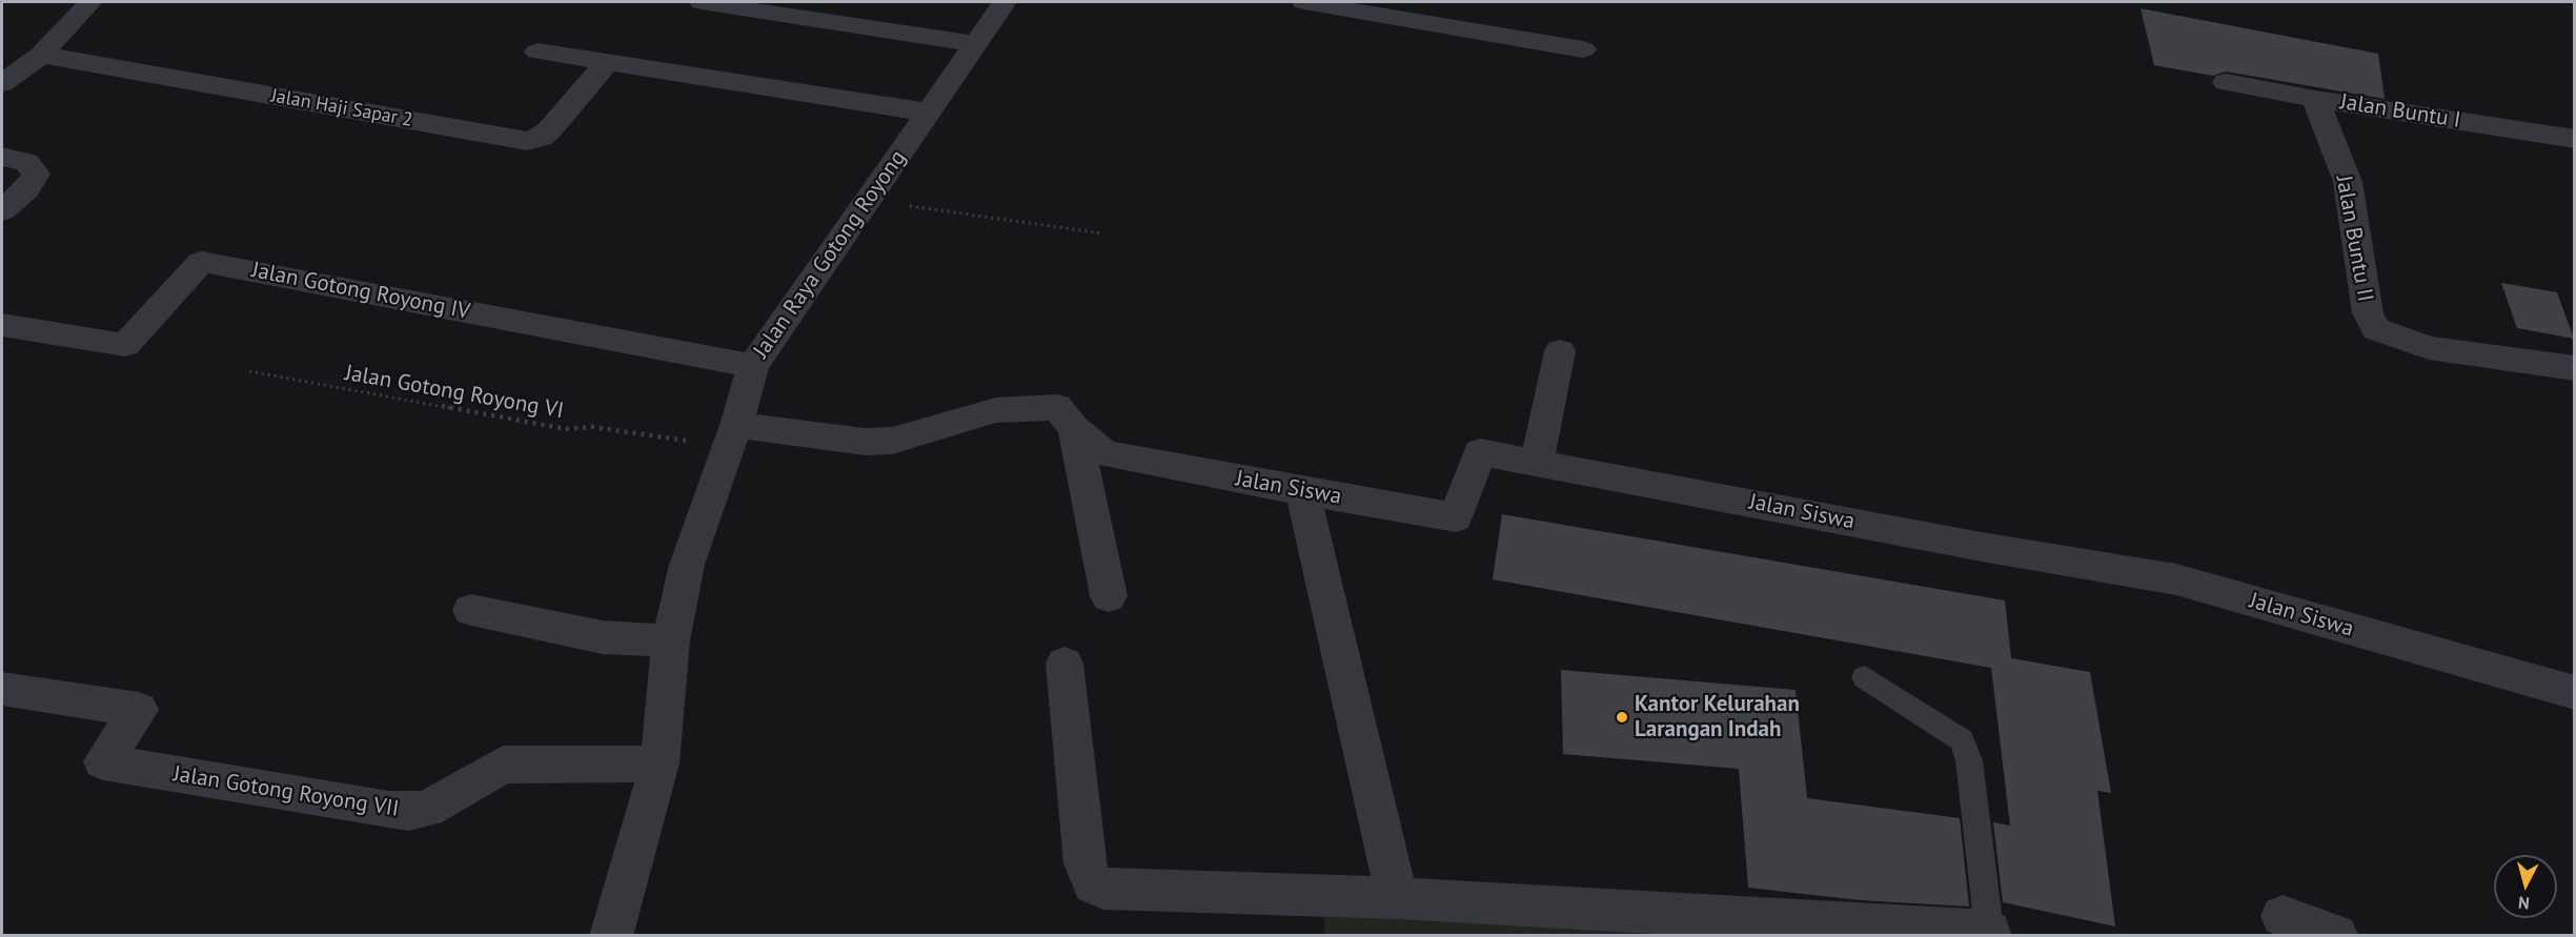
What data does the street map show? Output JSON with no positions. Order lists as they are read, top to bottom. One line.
{"streets":{"street":["Jalan Haji Sapar 2","Jalan Buntu I","Jalan Buntu II","Jalan Raya Gotong Royong","Jalan Gotong Royong IV","Jalan Siswa","Jalan Gotong Royong VII"],"path":["Jalan Gotong Royong VI"]},"crossings":[["Jalan Buntu I","Jalan Buntu II"],["Jalan Raya Gotong Royong","Jalan Gotong Royong IV"],["Jalan Raya Gotong Royong","Jalan Gotong Royong VI"],["Jalan Raya Gotong Royong","Jalan Siswa"],["Jalan Raya Gotong Royong","Jalan Gotong Royong VII"],["Jalan Gotong Royong VI","Jalan Siswa"]],"places":["Kantor Kelurahan Larangan Indah"],"north":"bottom"}
